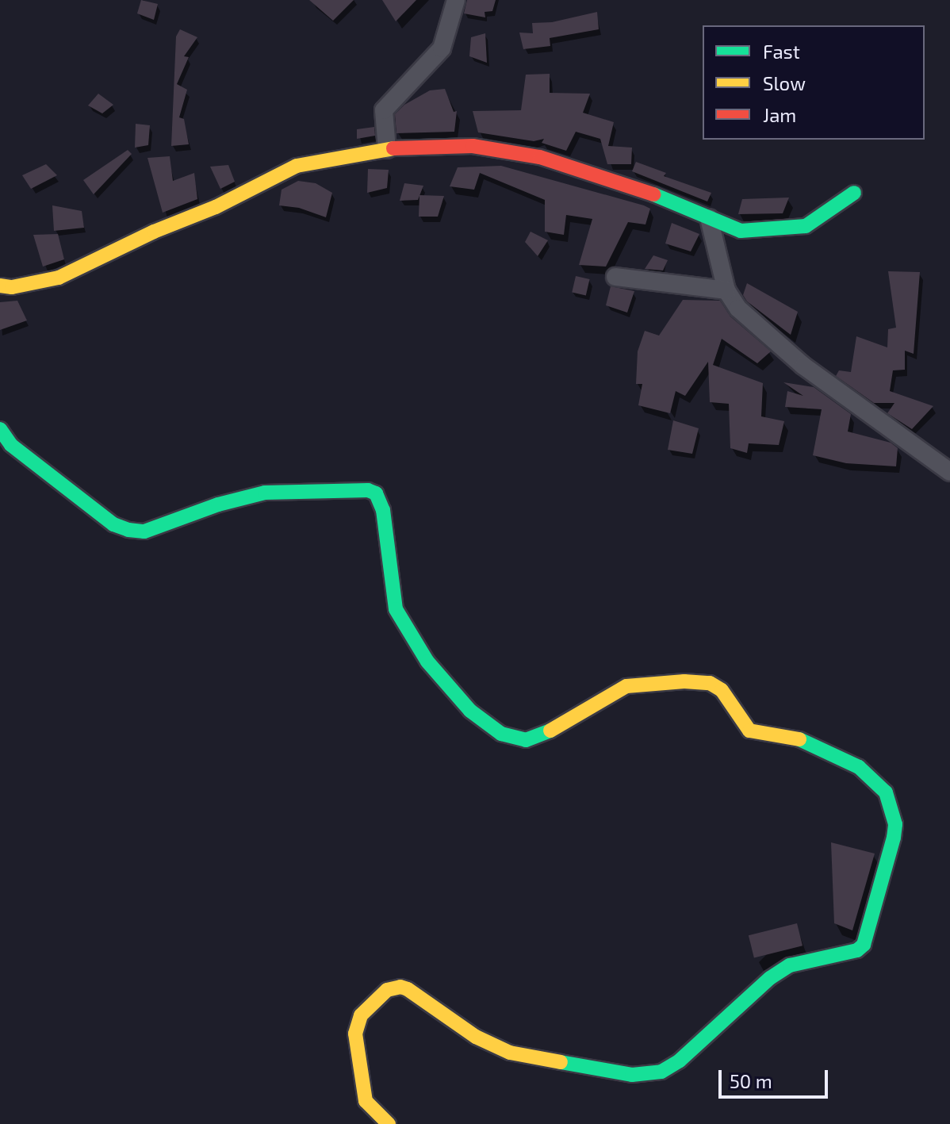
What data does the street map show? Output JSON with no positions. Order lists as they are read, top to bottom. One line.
{"legend":["Fast","Slow","Jam"],"scale_bar":"50 m"}
